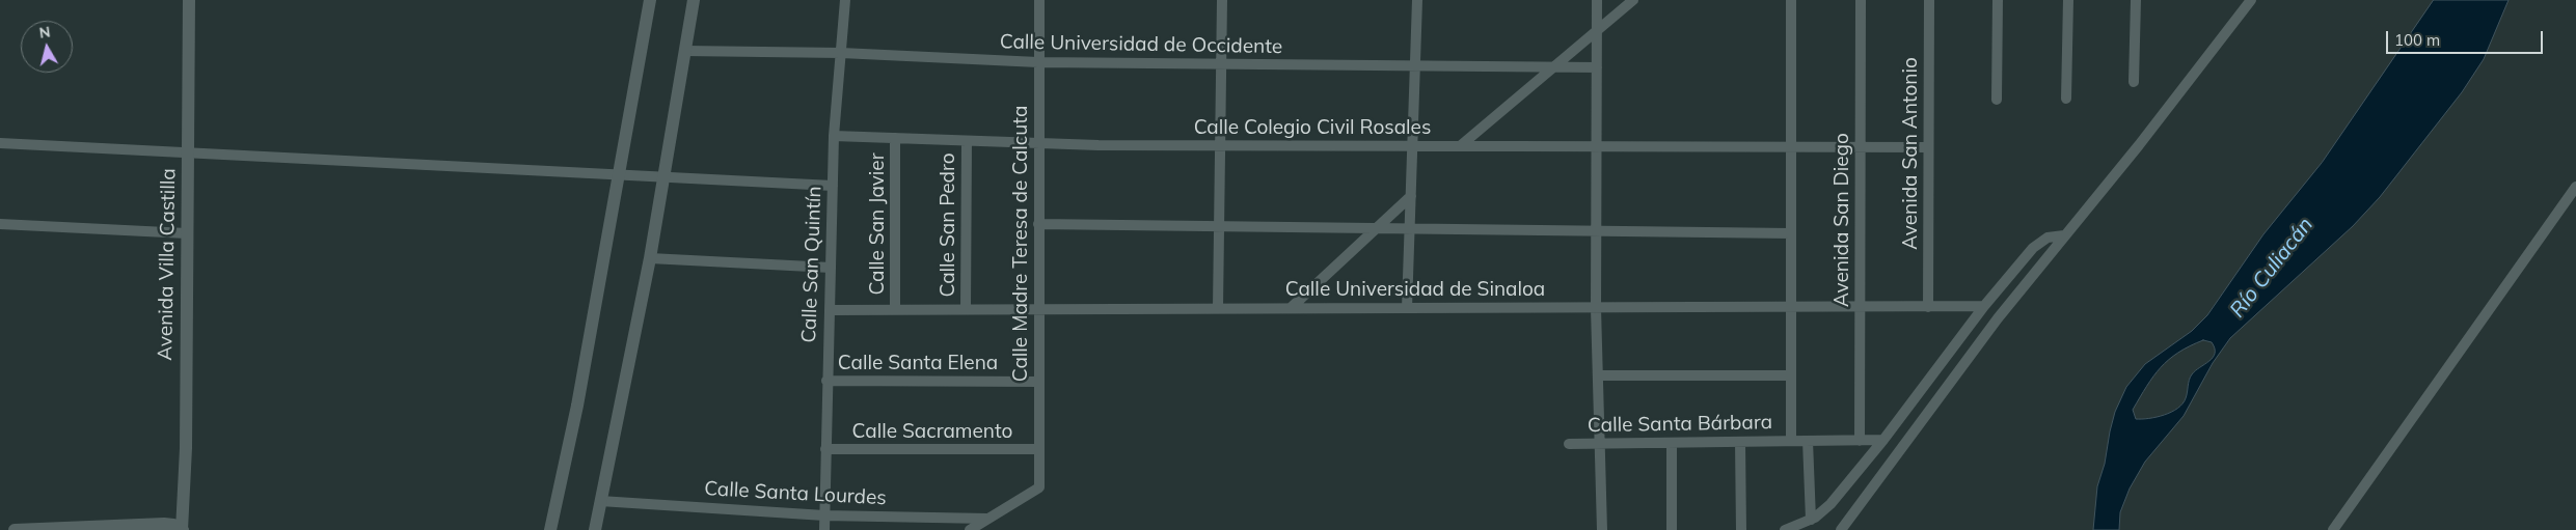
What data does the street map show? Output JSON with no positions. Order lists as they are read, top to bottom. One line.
{"streets":{"street":["Calle Universidad de Occidente","Calle Colegio Civil Rosales","Avenida San Antonio","Avenida San Diego","Calle San Javier","Calle San Pedro","Calle Madre Teresa de Calcuta","Avenida Villa Castilla","Calle San Quintín","Calle Universidad de Sinaloa","Calle Santa Elena","Calle Santa Bárbara","Calle Sacramento","Calle Santa Lourdes"]},"crossings":[["Calle Universidad de Occidente","Calle Madre Teresa de Calcuta"],["Calle Universidad de Occidente","Calle San Quintín"],["Calle Colegio Civil Rosales","Avenida San Antonio"],["Calle Colegio Civil Rosales","Avenida San Diego"],["Calle Colegio Civil Rosales","Calle San Javier"],["Calle Colegio Civil Rosales","Calle San Pedro"],["Calle Colegio Civil Rosales","Calle Madre Teresa de Calcuta"],["Calle Colegio Civil Rosales","Calle San Quintín"],["Calle Colegio Civil Rosales","Calle Santa Bárbara"],["Avenida San Antonio","Calle Universidad de Sinaloa"],["Avenida San Diego","Calle Universidad de Sinaloa"],["Avenida San Diego","Calle Santa Bárbara"],["Calle San Javier","Calle Universidad de Sinaloa"],["Calle San Pedro","Calle Universidad de Sinaloa"],["Calle Madre Teresa de Calcuta","Calle Universidad de Sinaloa"],["Calle Madre Teresa de Calcuta","Calle Santa Elena"],["Calle Madre Teresa de Calcuta","Calle Sacramento"],["Calle Madre Teresa de Calcuta","Calle Santa Lourdes"],["Calle San Quintín","Calle Universidad de Sinaloa"],["Calle San Quintín","Calle Santa Elena"],["Calle San Quintín","Calle Sacramento"],["Calle San Quintín","Calle Santa Lourdes"],["Calle Universidad de Sinaloa","Calle Santa Bárbara"]],"water":["Río Culiacán"],"scale_bar":"100 m","north":"top"}
